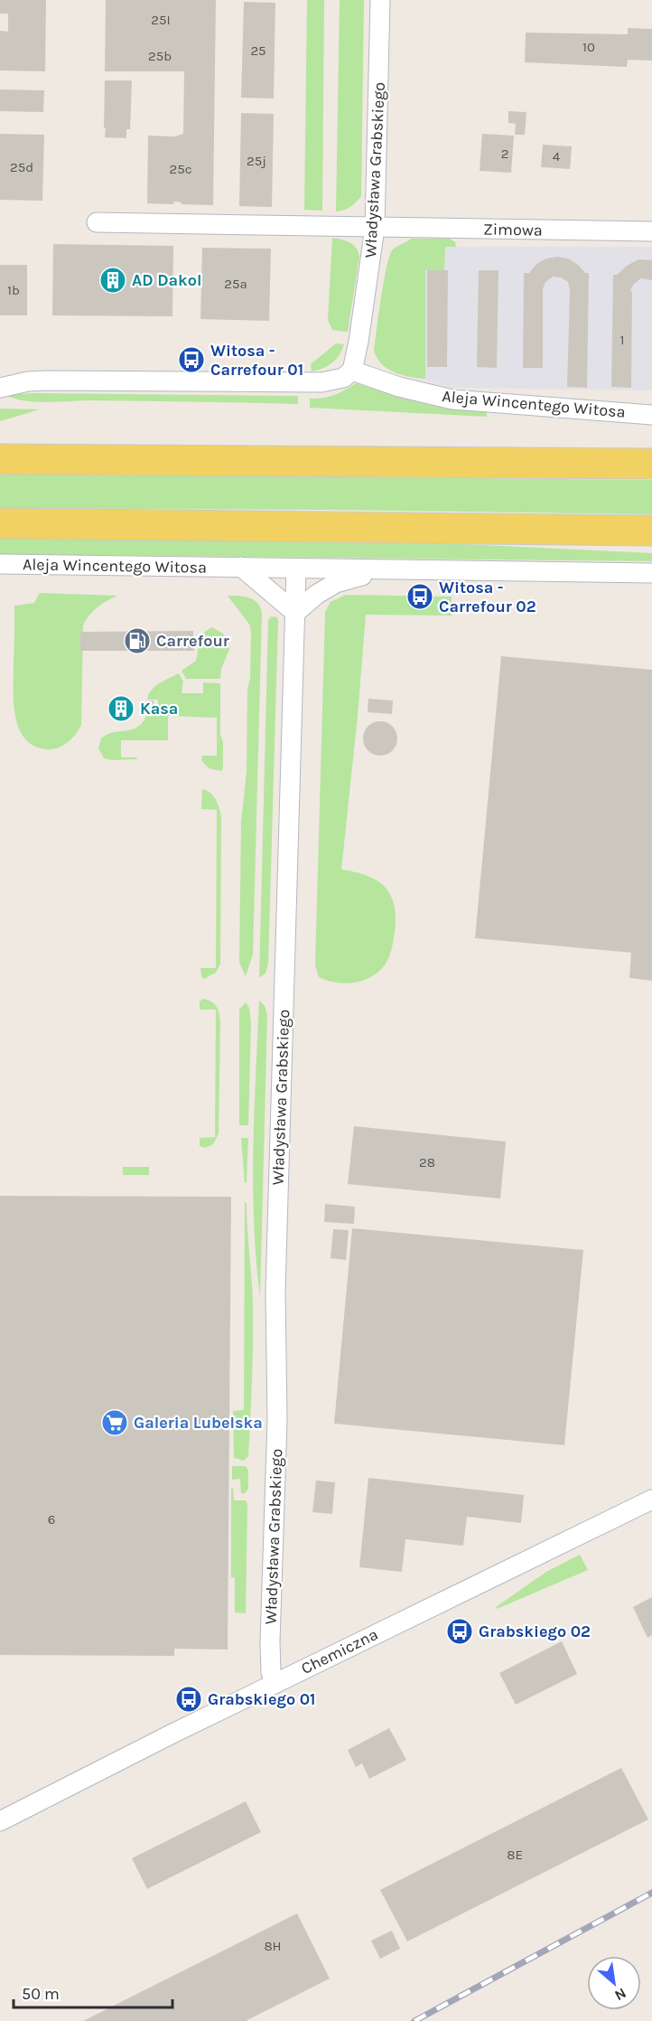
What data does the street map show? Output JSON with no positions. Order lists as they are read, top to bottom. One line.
{"streets":{"street":["Władysława Grabskiego","Zimowa","Aleja Wincentego Witosa","Chemiczna"]},"crossings":[["Władysława Grabskiego","Zimowa"],["Władysława Grabskiego","Aleja Wincentego Witosa"],["Władysława Grabskiego","Chemiczna"]],"places":{"building":["AD Dakol","Kasa"],"bus stop":["Witosa - Carrefour 01","Witosa - Carrefour 02","Grabskiego 02","Grabskiego 01"],"fuel station":["Carrefour"],"supermarket":["Galeria Lubelska"]},"house_numbers":["25I","10","25","25b","2","4","25j","25d","25c","25a","1b","1","28","6","8E","8H"],"scale_bar":"50 m","north":"bottom right"}
